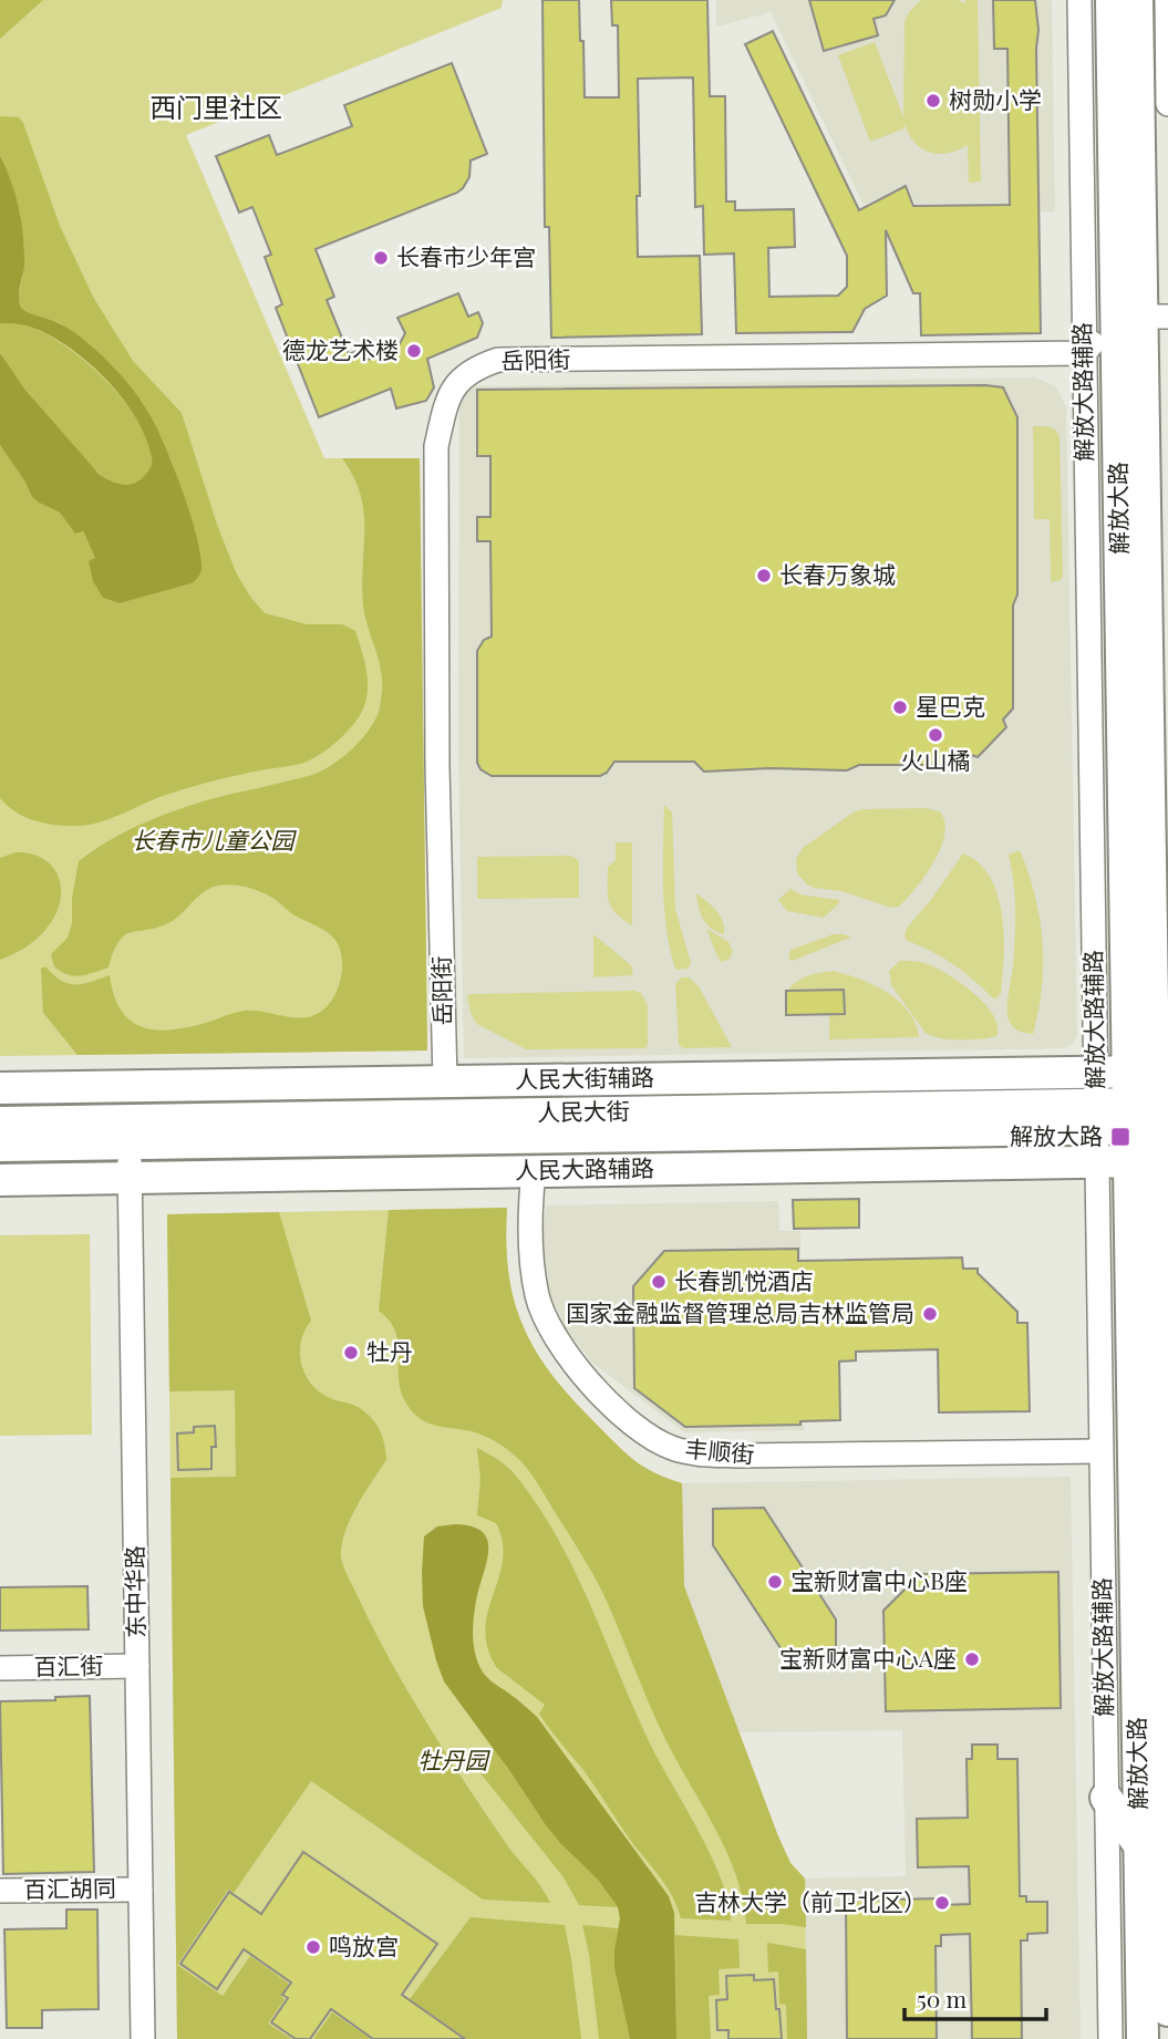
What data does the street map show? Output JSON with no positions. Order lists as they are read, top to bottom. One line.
{"streets":{"main road":["解放大路","人民大街辅路","人民大街","人民大路辅路"],"street":["岳阳街","解放大路辅路","丰顺街","东中华路","百汇街","百汇胡同"]},"crossings":[["岳阳街","解放大路辅路"],["岳阳街","人民大街辅路"],["解放大路辅路","人民大街辅路"],["解放大路辅路","人民大街"],["解放大路辅路","人民大路辅路"],["解放大路辅路","丰顺街"],["解放大路","人民大街辅路"],["解放大路","人民大街"],["解放大路","人民大路辅路"],["人民大街","东中华路"],["人民大路辅路","丰顺街"],["人民大路辅路","东中华路"],["东中华路","百汇街"],["东中华路","百汇胡同"]],"districts":["西门里社区"],"parks":["长春市儿童公园","牡丹园"],"places":{"other":["树勋小学","长春市少年宫","德龙艺术楼","长春万象城","星巴克","火山橘","长春凯悦酒店","国家金融监督管理总局吉林监管局","牡丹","宝新财富中心B座","宝新财富中心A座","吉林大学（前卫北区）","鸣放宫"],"transit":["解放大路"]},"scale_bar":"50 m"}
